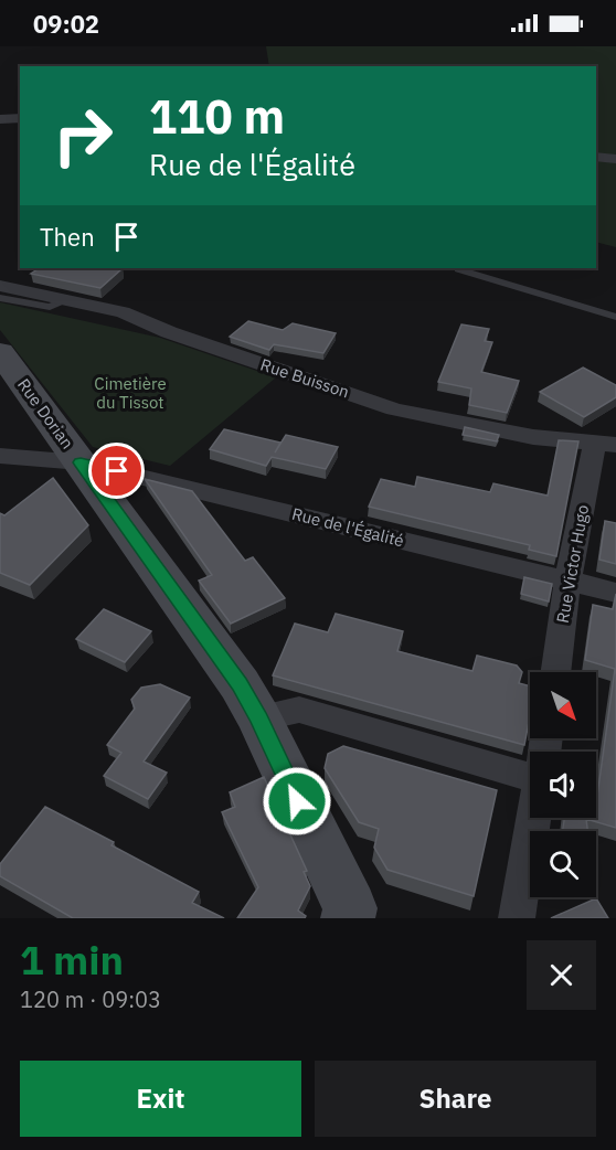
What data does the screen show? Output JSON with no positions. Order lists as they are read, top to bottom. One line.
{"streets":{"main road":["Rue Dorian"],"street":["Rue Buisson","Rue de l'Égalité","Rue Victor Hugo"]},"crossings":[["Rue Buisson","Rue Victor Hugo"],["Rue Dorian","Rue de l'Égalité"],["Rue de l'Égalité","Rue Victor Hugo"]],"parks":["Cimetière du Tissot"],"north":"bottom right","page":{"status":"09:02","turn":["110 m","Rue de l'Égalité"],"then":"Then","heading":["1 min","120 m · 09:03"],"buttons":["Exit","Share"]}}
